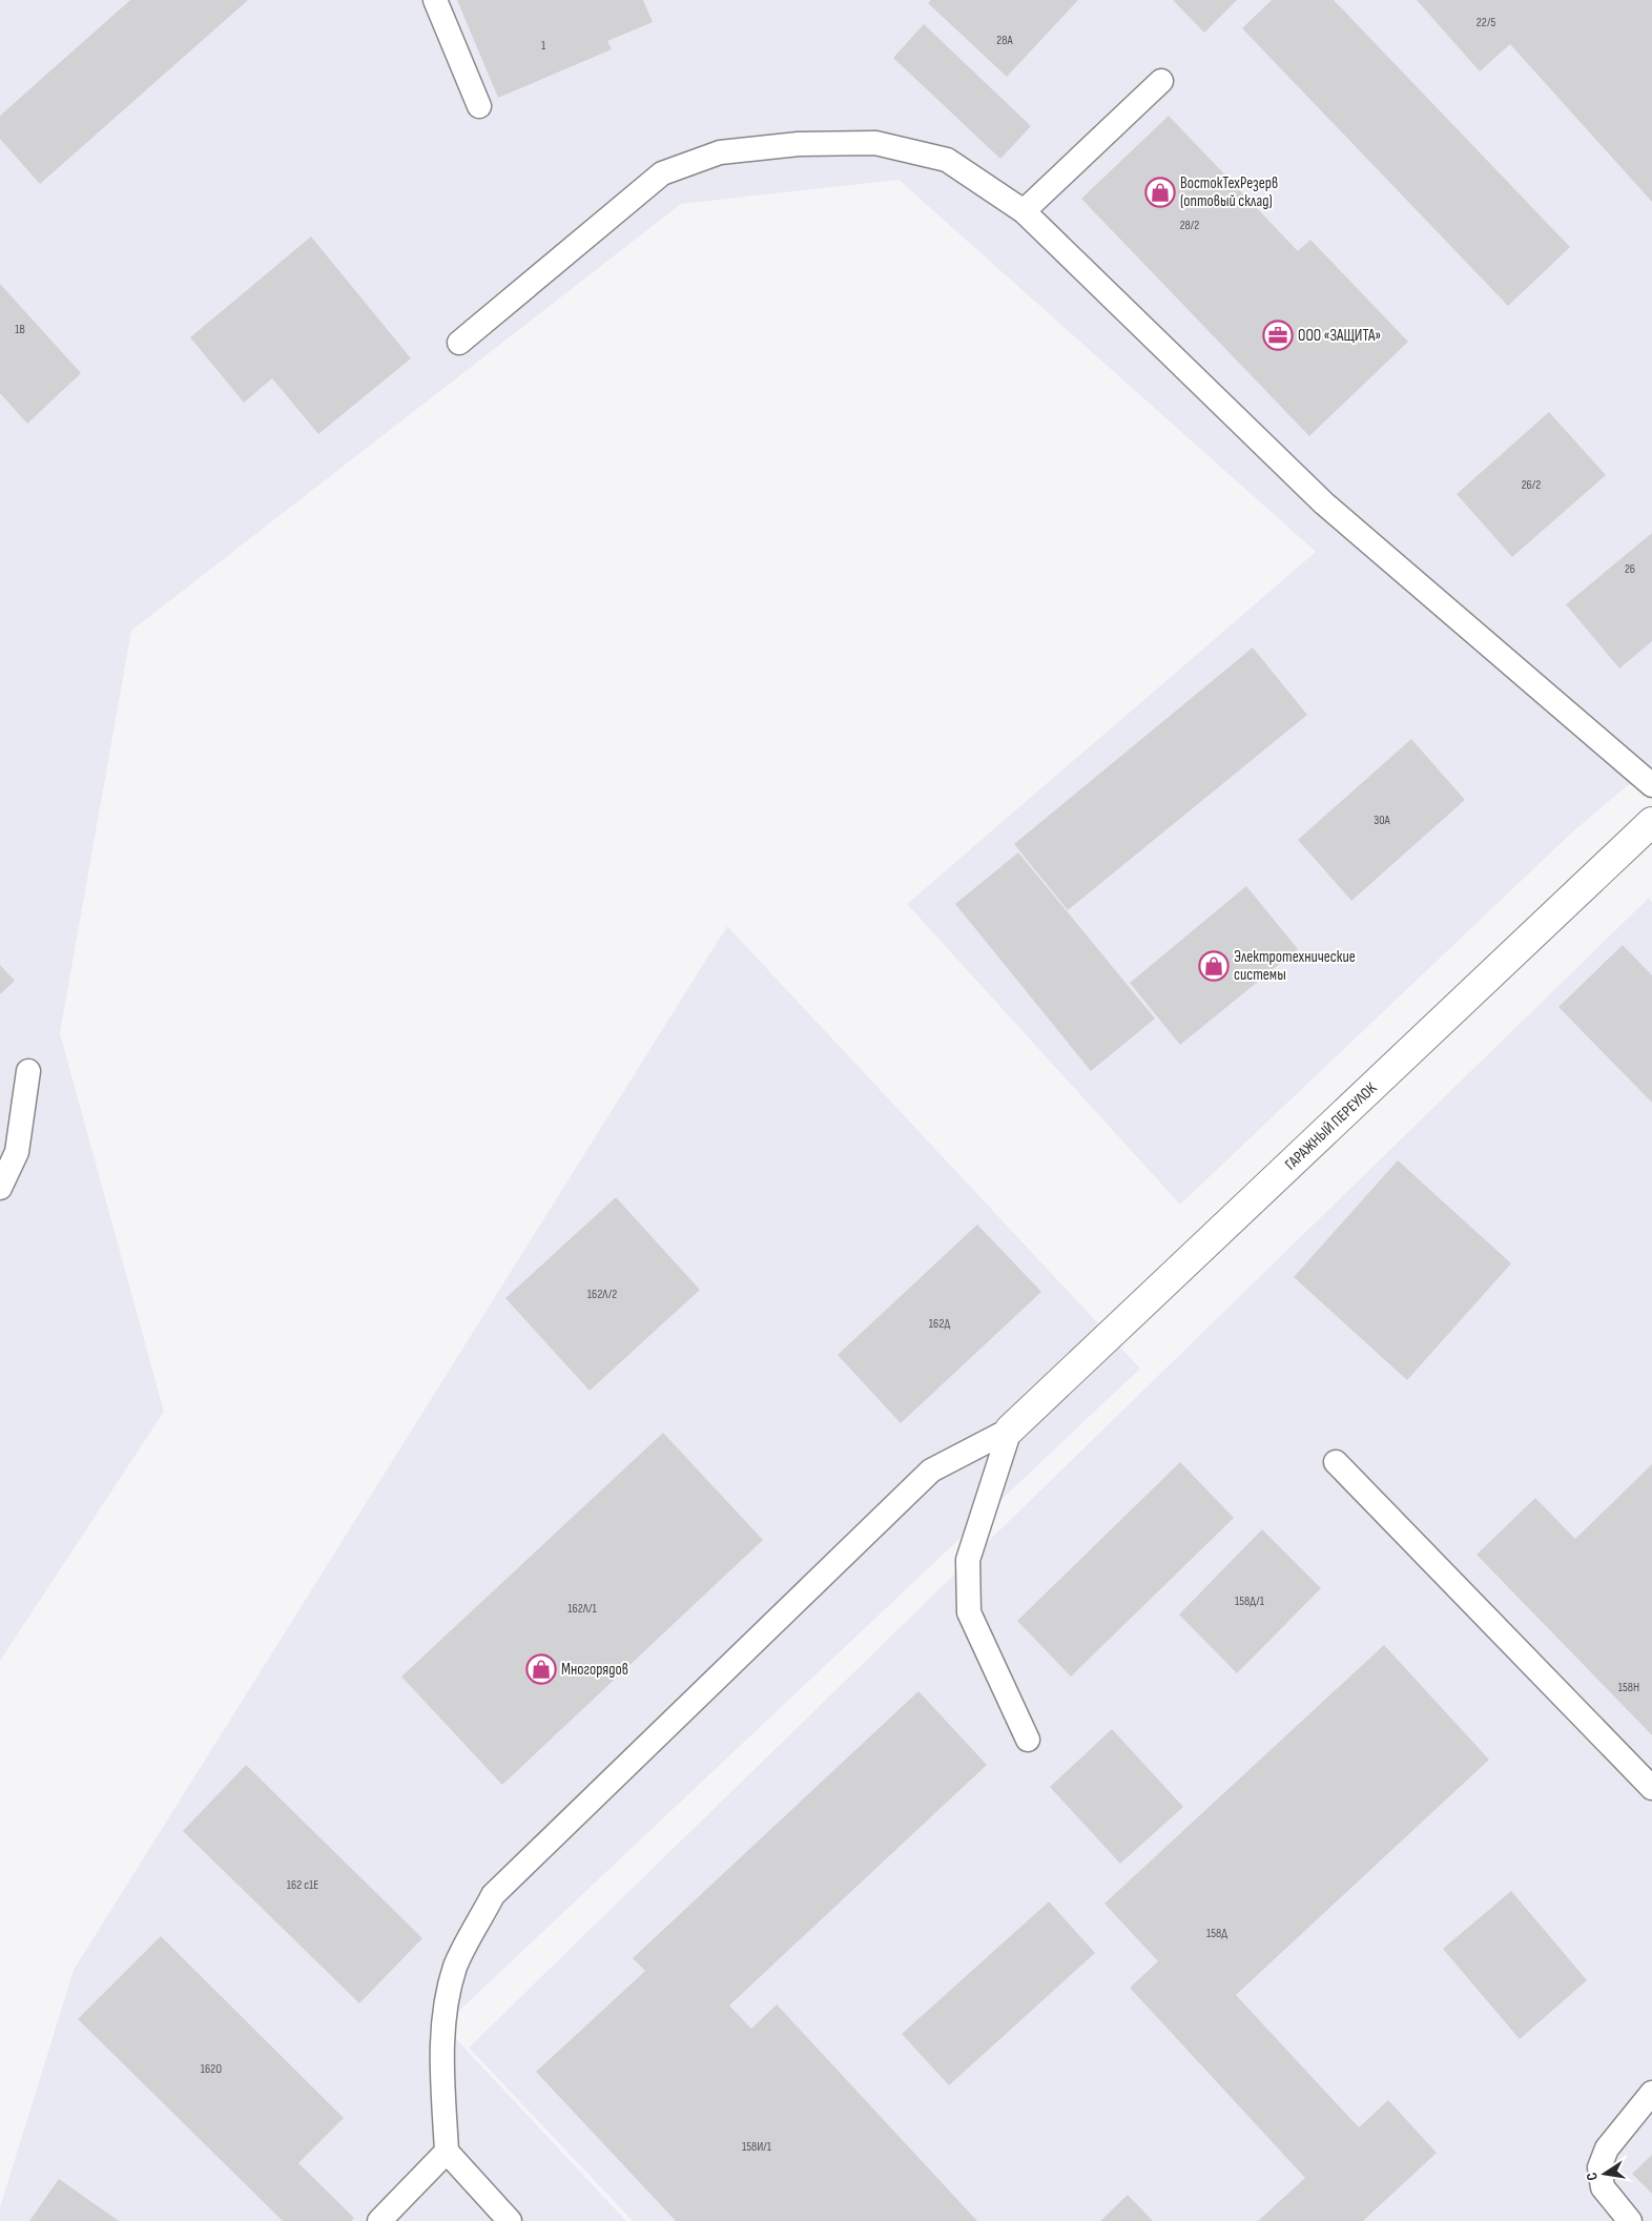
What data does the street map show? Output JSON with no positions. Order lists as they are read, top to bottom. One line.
{"streets":{"street":["ГАРАЖНЫЙ ПЕРЕУЛОК"]},"places":{"shop":["ВостокТехРезерв (оптовый склад)","Электротехнические системы","Многорядов"],"office":["ООО «ЗАЩИТА»"]},"house_numbers":["22/5","28А","1","28/2","1В","26/2","26","30А","162Л/2","162Д","158Д/1","162Л/1","158Н","162 с1Е","158Д","162О","158И/1"],"north":"left"}
